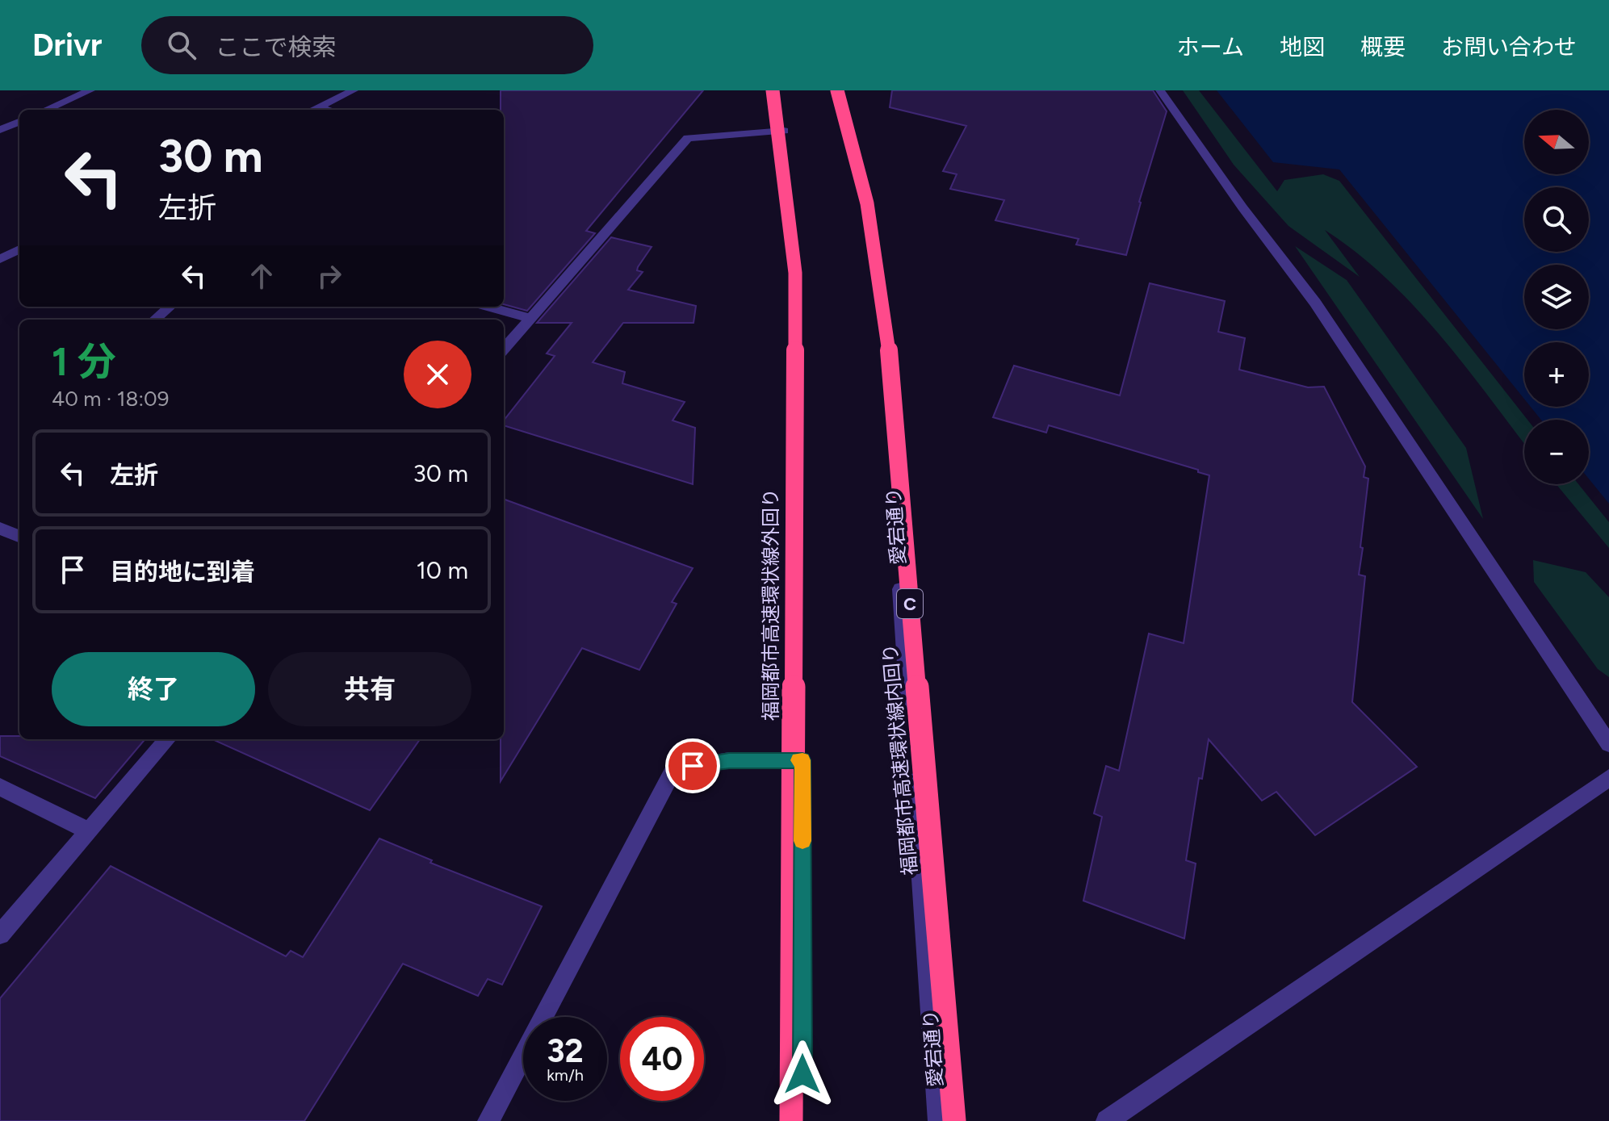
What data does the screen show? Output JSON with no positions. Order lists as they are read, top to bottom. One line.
{"streets":{"highway":["C","福岡都市高速環状線外回り","福岡都市高速環状線内回り"],"street":["愛宕通り"]},"crossings":[["愛宕通り","福岡都市高速環状線内回り"]],"north":"left","page":{"header":"Drivr","search":"ここで検索","nav":["ホーム","地図","概要","お問い合わせ"],"map_buttons":["+","−"],"turn":["30 m","左折"],"heading":["1 分","40 m · 18:09"],"list":[{"name":"左折","value":"30 m"},{"name":"目的地に到着","value":"10 m"}],"buttons":["終了","共有"],"speed":"32 km/h","limit":"40"}}
